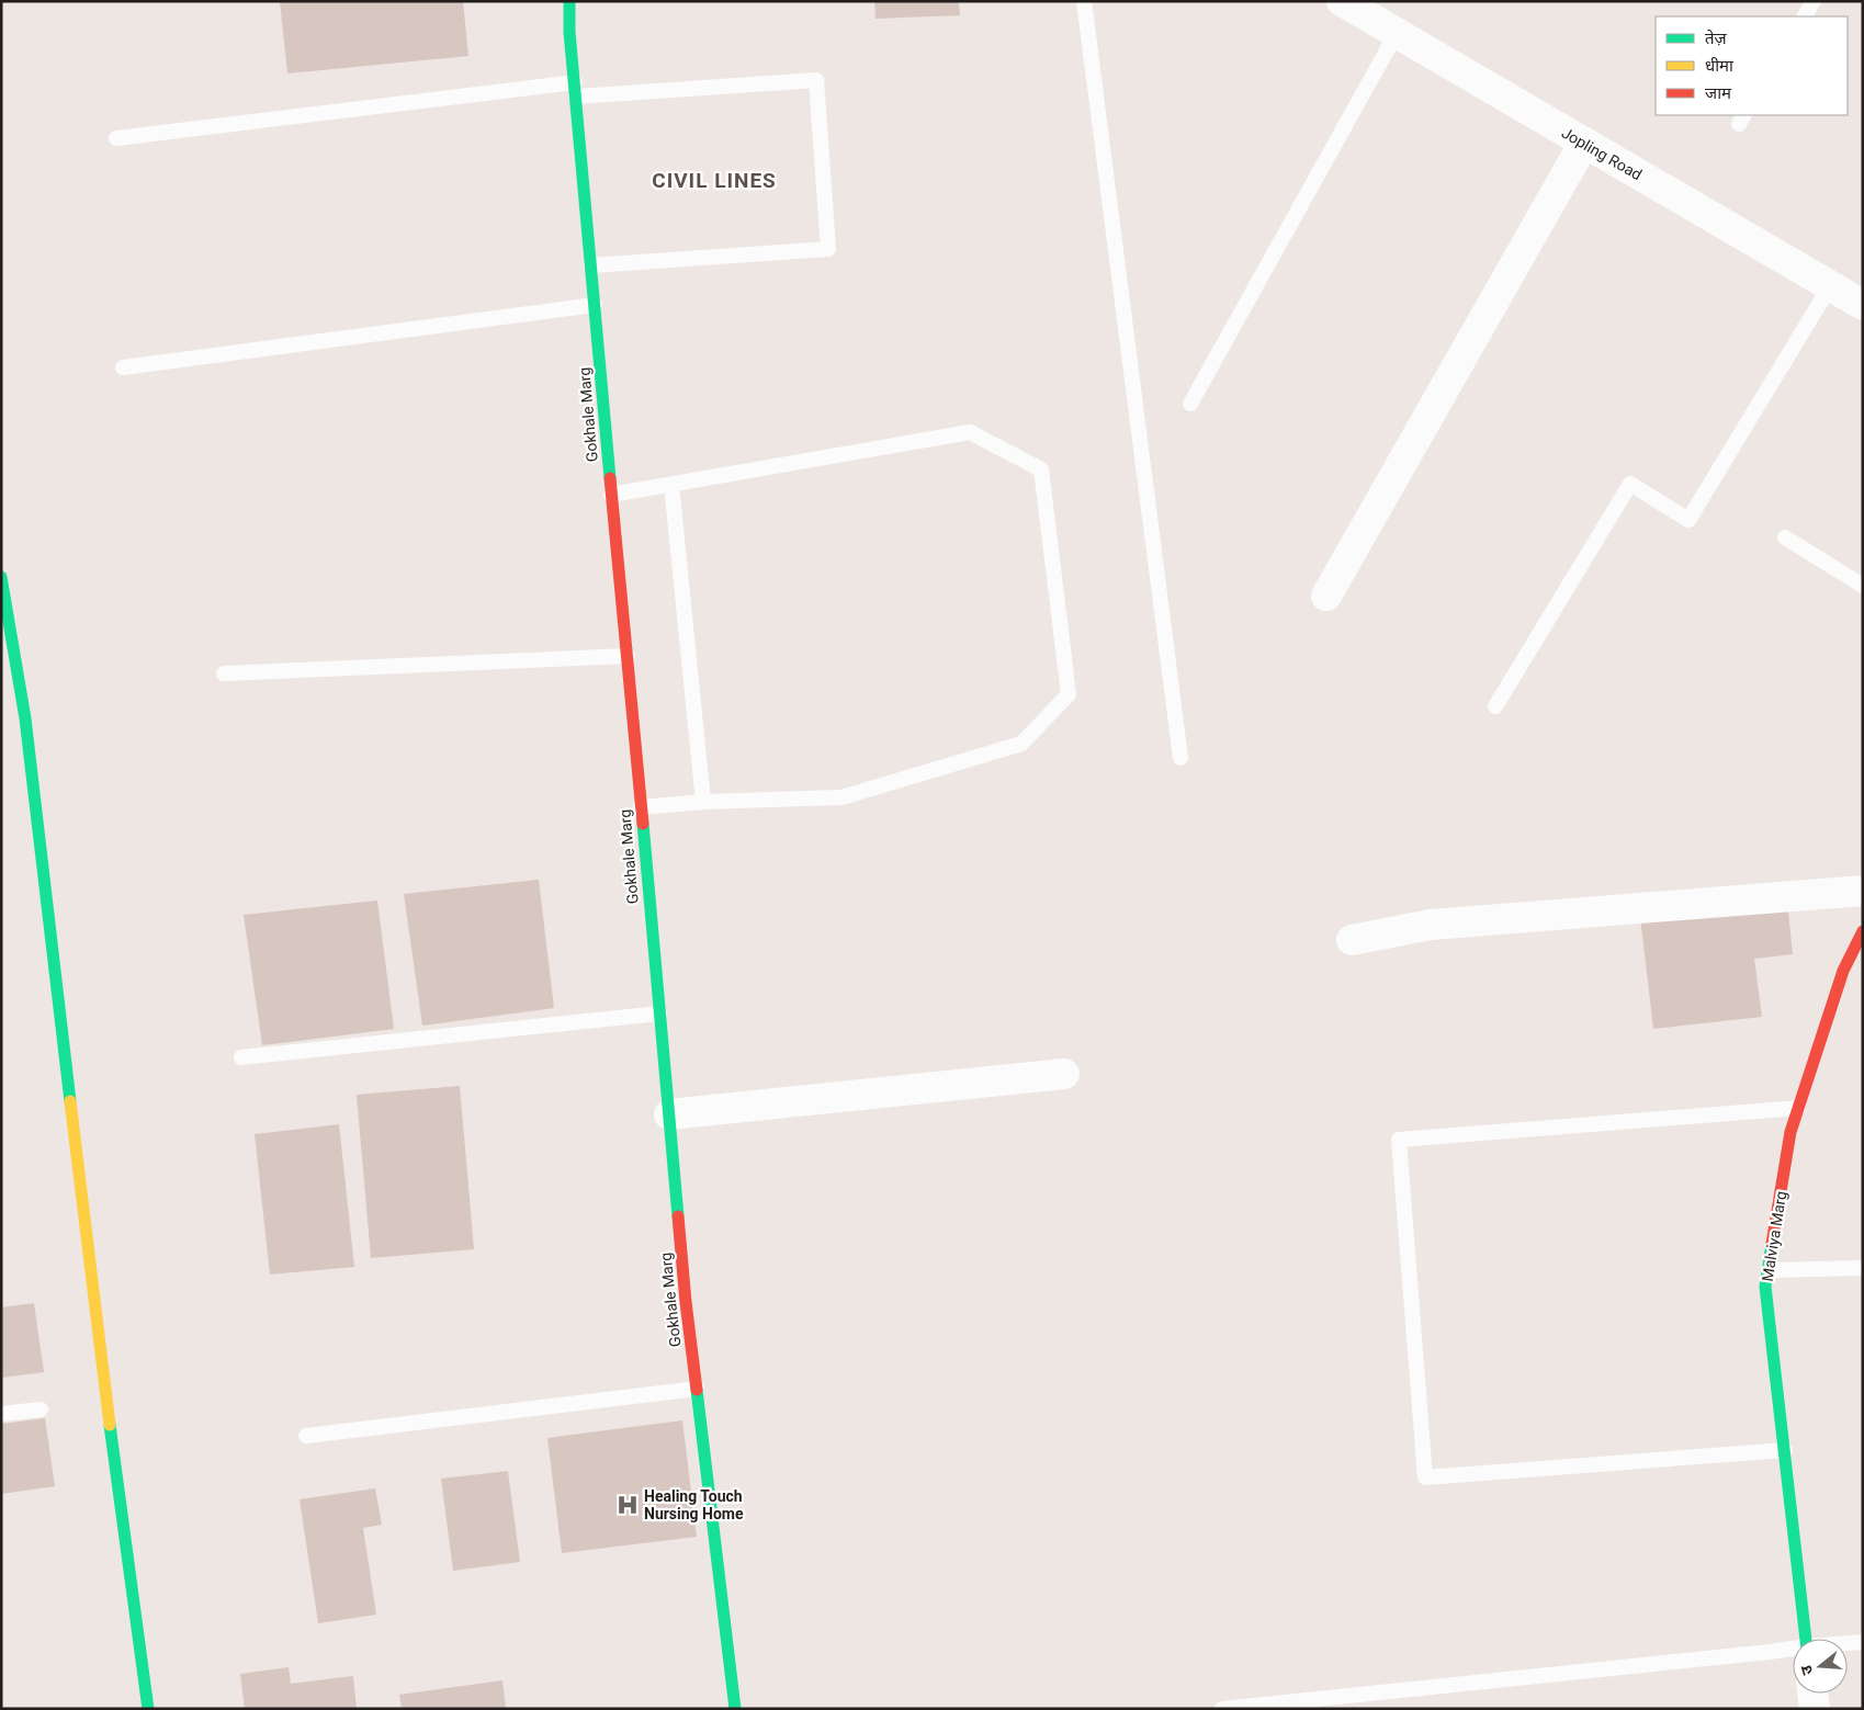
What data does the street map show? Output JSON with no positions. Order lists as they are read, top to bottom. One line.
{"streets":{"street":["Jopling Road","Gokhale Marg","Malviya Marg"]},"districts":["CIVIL LINES"],"places":{"hospital":["Healing Touch Nursing Home"]},"legend":["तेज़","धीमा","जाम"],"north":"left"}
